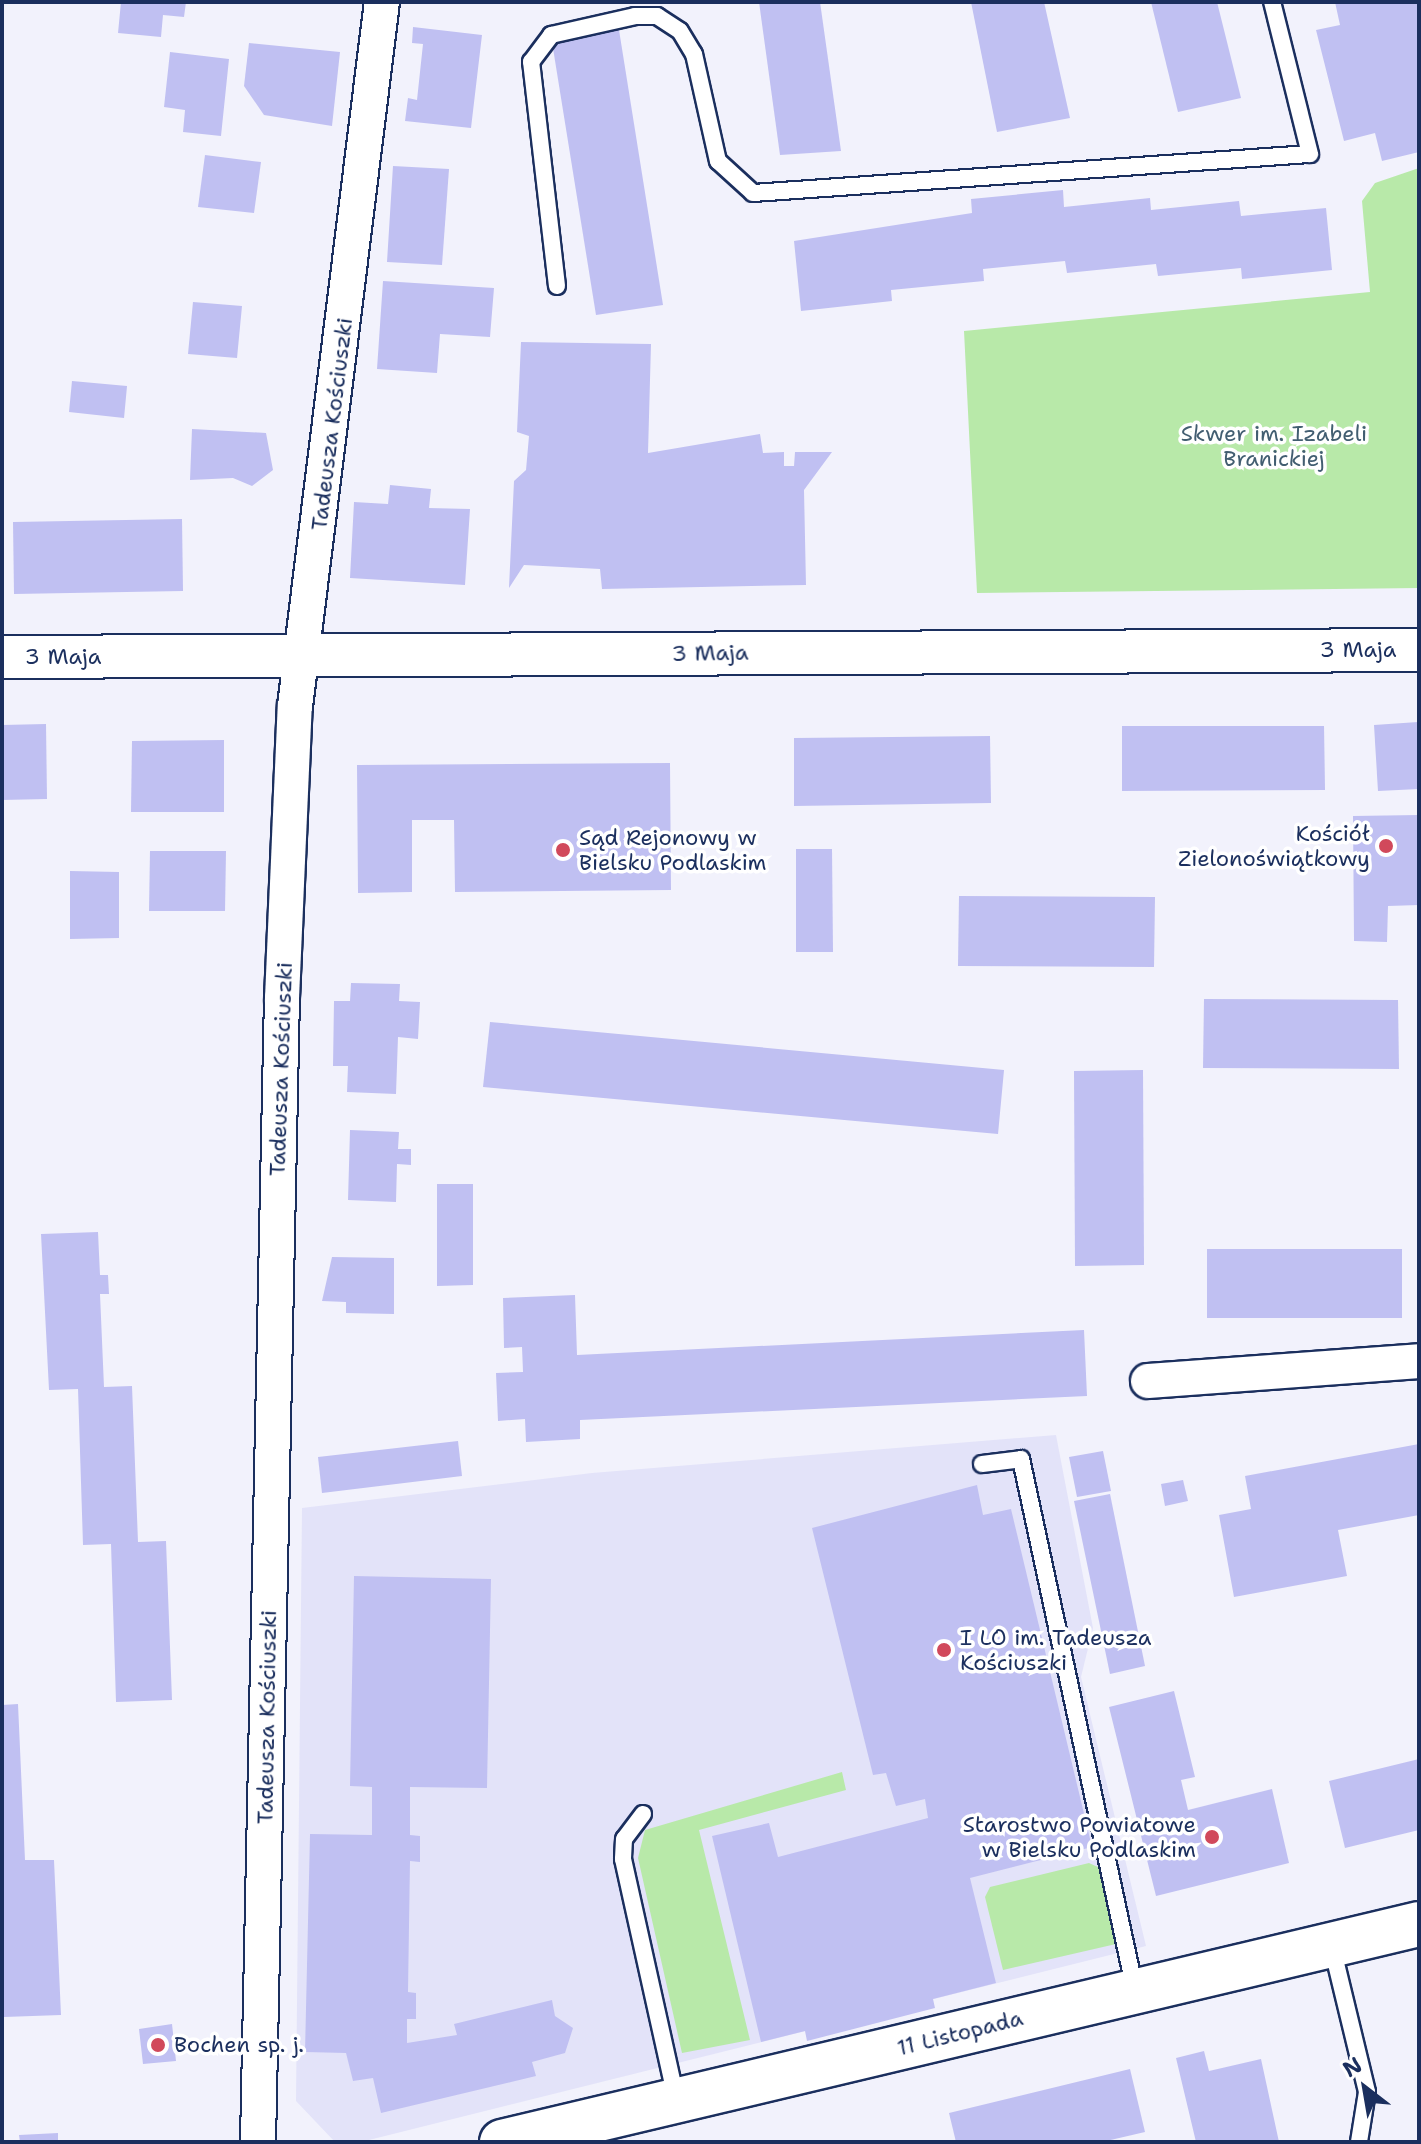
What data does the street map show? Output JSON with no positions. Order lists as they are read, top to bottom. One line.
{"streets":{"main road":["11 Listopada"],"street":["Tadeusza Kościuszki","3 Maja"]},"crossings":[["Tadeusza Kościuszki","3 Maja"]],"parks":["Skwer im. Izabeli Branickiej"],"places":["Kościół Zielonoświątkowy","Sąd Rejonowy w Bielsku Podlaskim","I LO im. Tadeusza Kościuszki","Starostwo Powiatowe w Bielsku Podlaskim","Bochen sp. j."],"north":"top left"}
